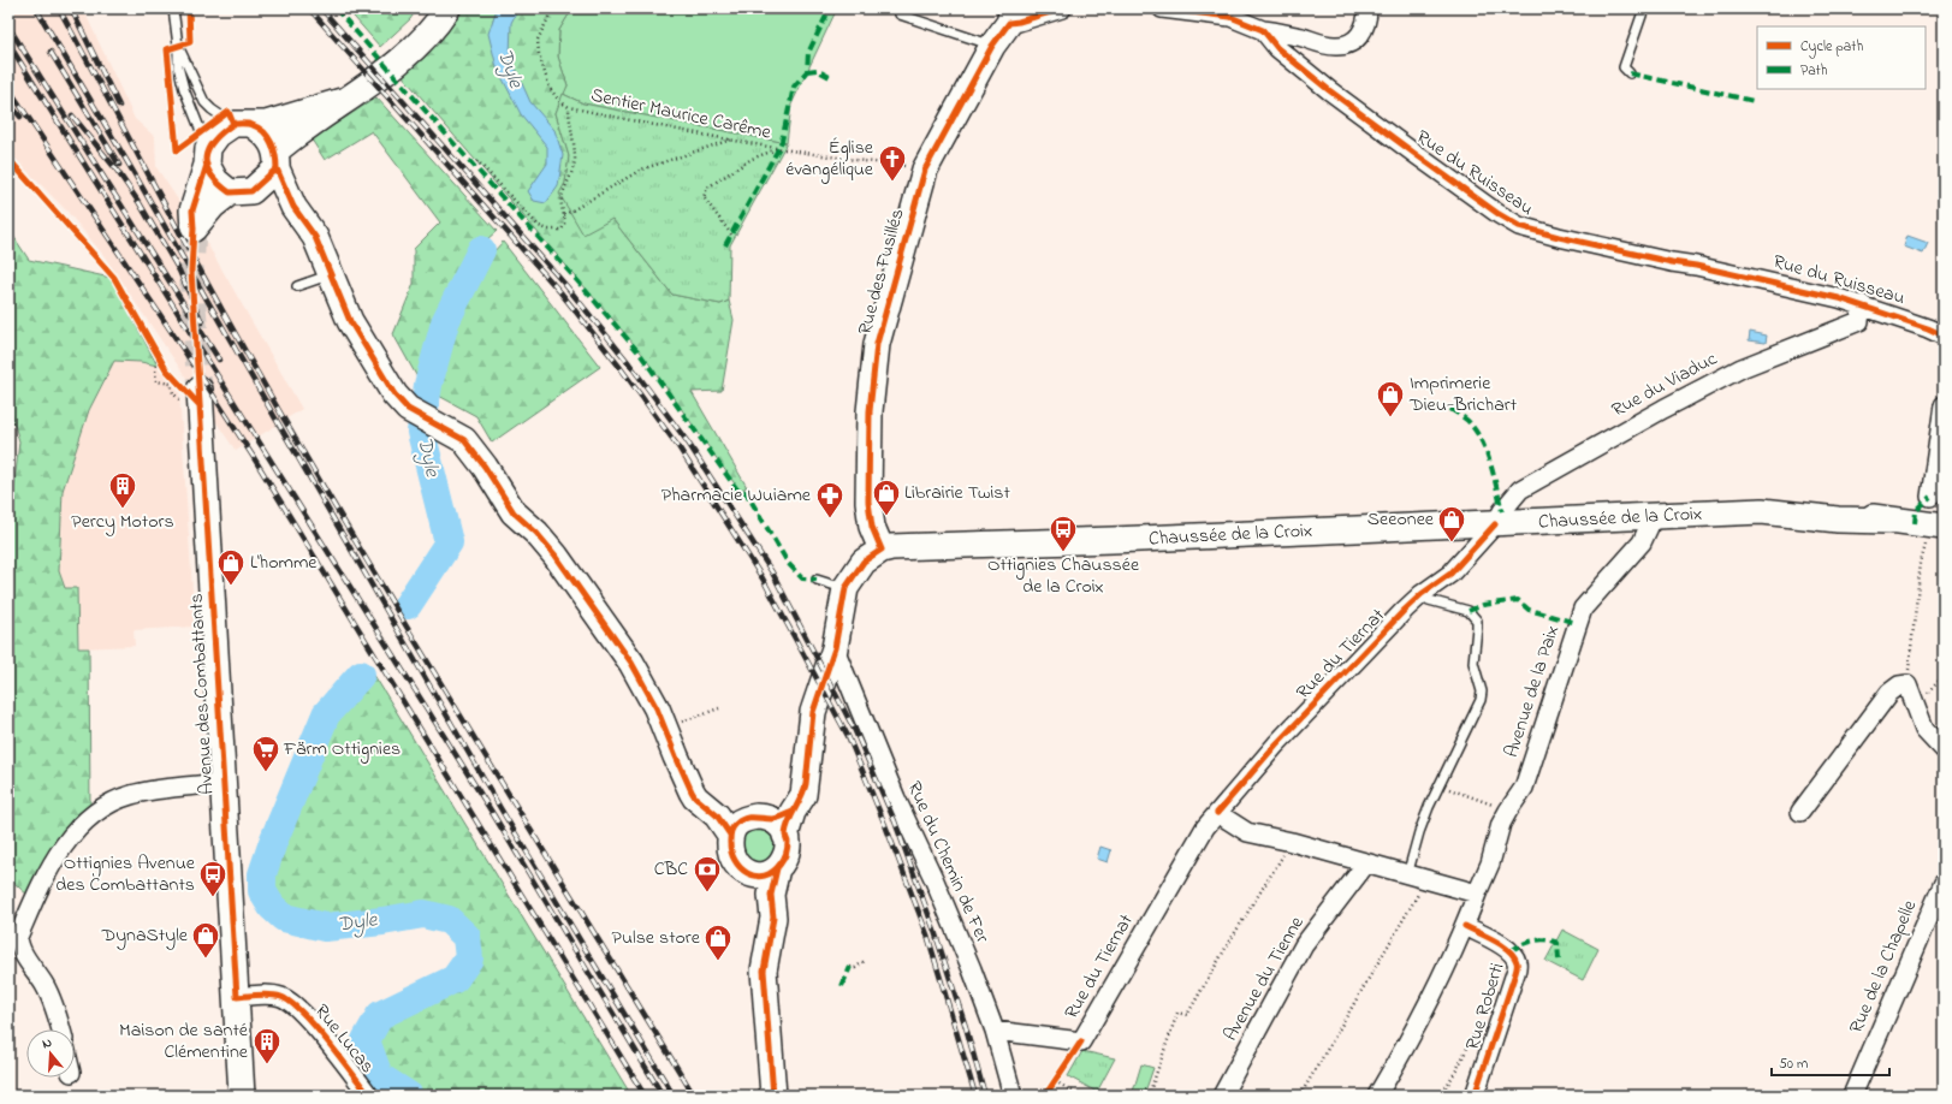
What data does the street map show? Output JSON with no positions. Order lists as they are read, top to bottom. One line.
{"streets":{"main road":["Rue des Fusillés","Chaussée de la Croix","Avenue des Combattants"],"street":["Rue du Ruisseau","Rue du Viaduc","Rue du Tiernat","Avenue de la Paix","Rue du Chemin de Fer","Rue de la Chapelle","Avenue du Tienne","Rue Roberti","Rue Lucas"],"path":["Sentier Maurice Carême"]},"crossings":[["Sentier Maurice Carême","Rue des Fusillés"],["Rue du Ruisseau","Rue du Viaduc"],["Rue des Fusillés","Chaussée de la Croix"],["Rue du Viaduc","Chaussée de la Croix"],["Rue du Viaduc","Rue du Tiernat"],["Chaussée de la Croix","Rue du Tiernat"],["Chaussée de la Croix","Avenue de la Paix"],["Chaussée de la Croix","Rue du Chemin de Fer"],["Rue du Tiernat","Rue du Chemin de Fer"],["Avenue des Combattants","Rue Lucas"]],"water":["Dyle"],"places":{"church":["Église évangélique"],"shop":["Imprimerie Dieu-Brichart","Librairie Twist","Seeonee","L'homme","DynaStyle","Pulse store"],"building":["Percy Motors","Maison de santé Clémentine"],"pharmacy":["Pharmacie Wuiame"],"bus stop":["Ottignies Chaussée de la Croix","Ottignies Avenue des Combattants"],"supermarket":["Färm Ottignies"],"bank":["CBC"]},"legend":["Cycle path","Path"],"scale_bar":"50 m","north":"top"}
